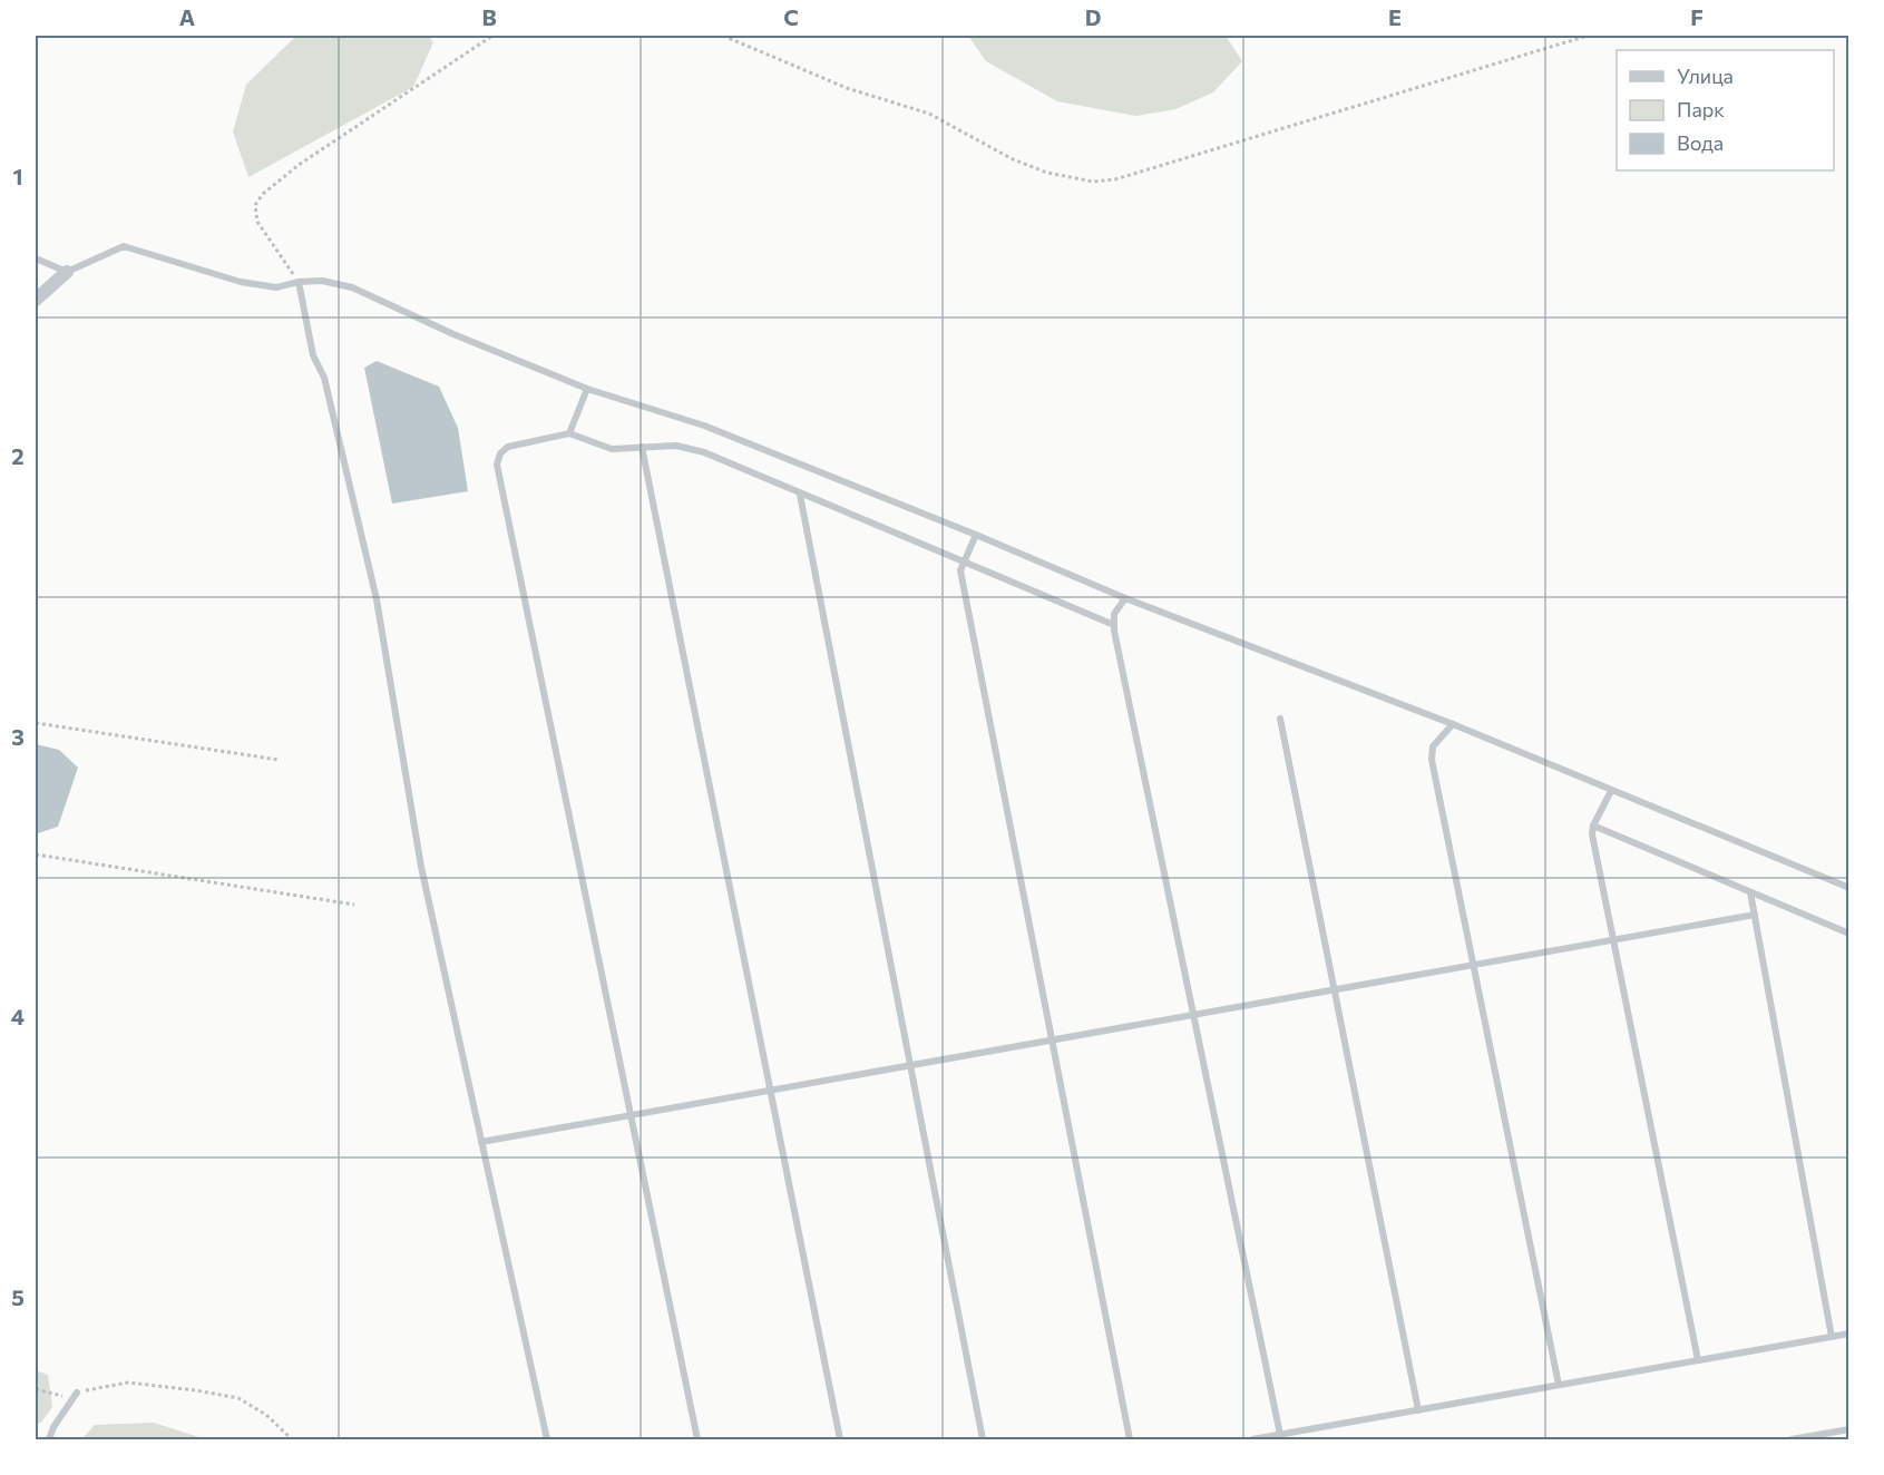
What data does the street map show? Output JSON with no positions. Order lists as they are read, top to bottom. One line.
{"legend":["Улица","Парк","Вода"],"grid":{"columns":["A","B","C","D","E","F"],"rows":["1","2","3","4","5"]}}
